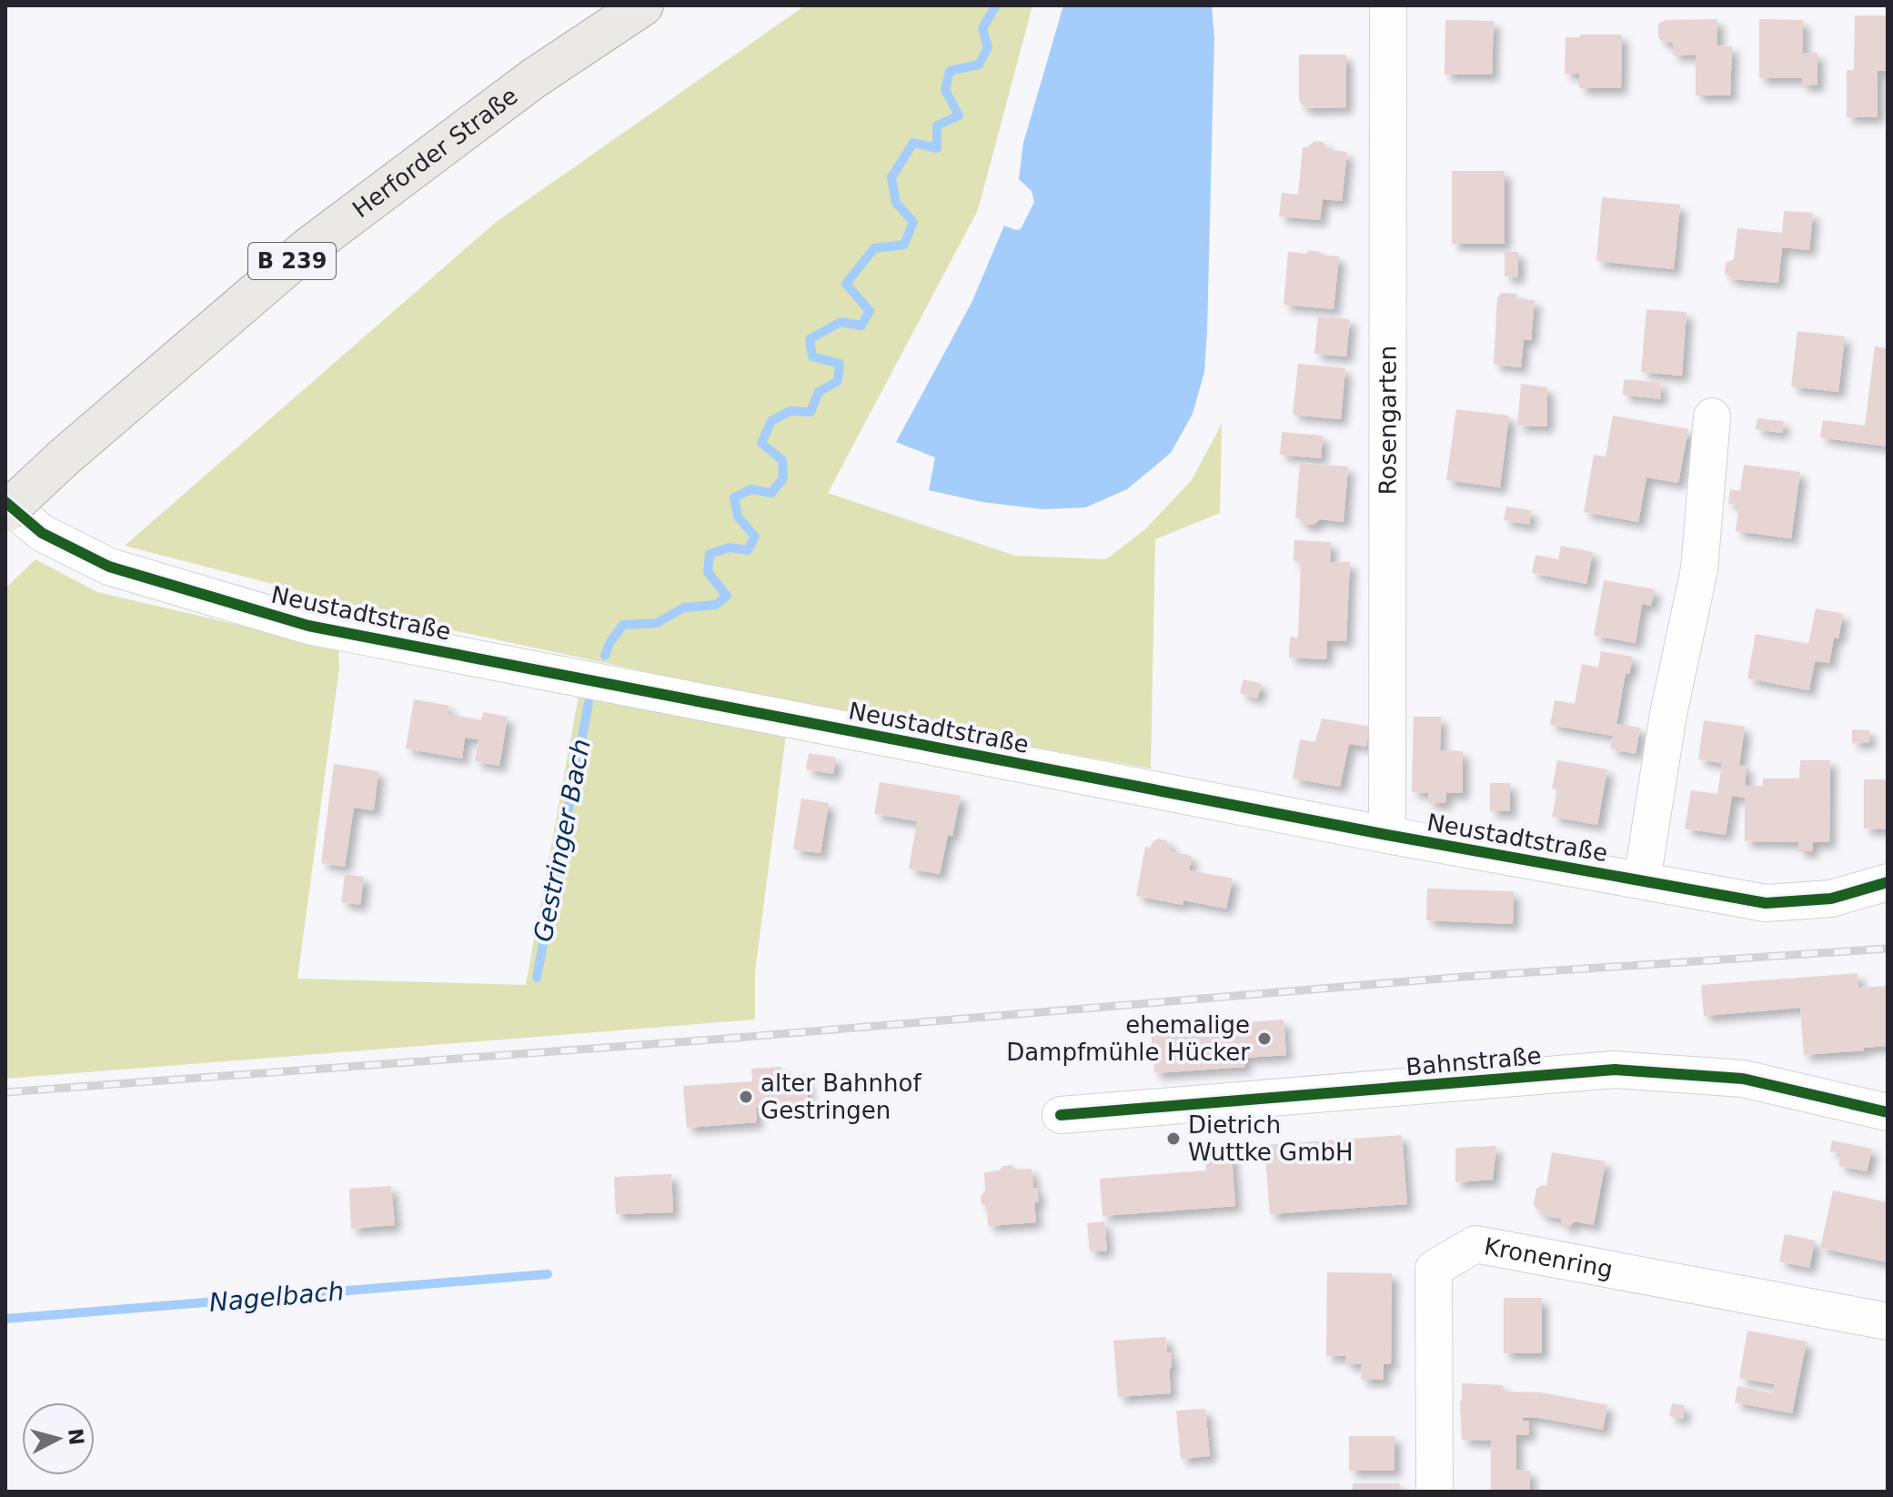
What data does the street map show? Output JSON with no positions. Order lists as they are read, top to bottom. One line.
{"streets":{"main road":["Herforder Straße","B 239"],"street":["Rosengarten","Neustadtstraße","Bahnstraße","Kronenring"]},"crossings":[["Rosengarten","Neustadtstraße"]],"water":["Gestringer Bach","Nagelbach"],"places":["ehemalige Dampfmühle Hücker","alter Bahnhof Gestringen","Dietrich Wuttke GmbH"],"north":"right"}
